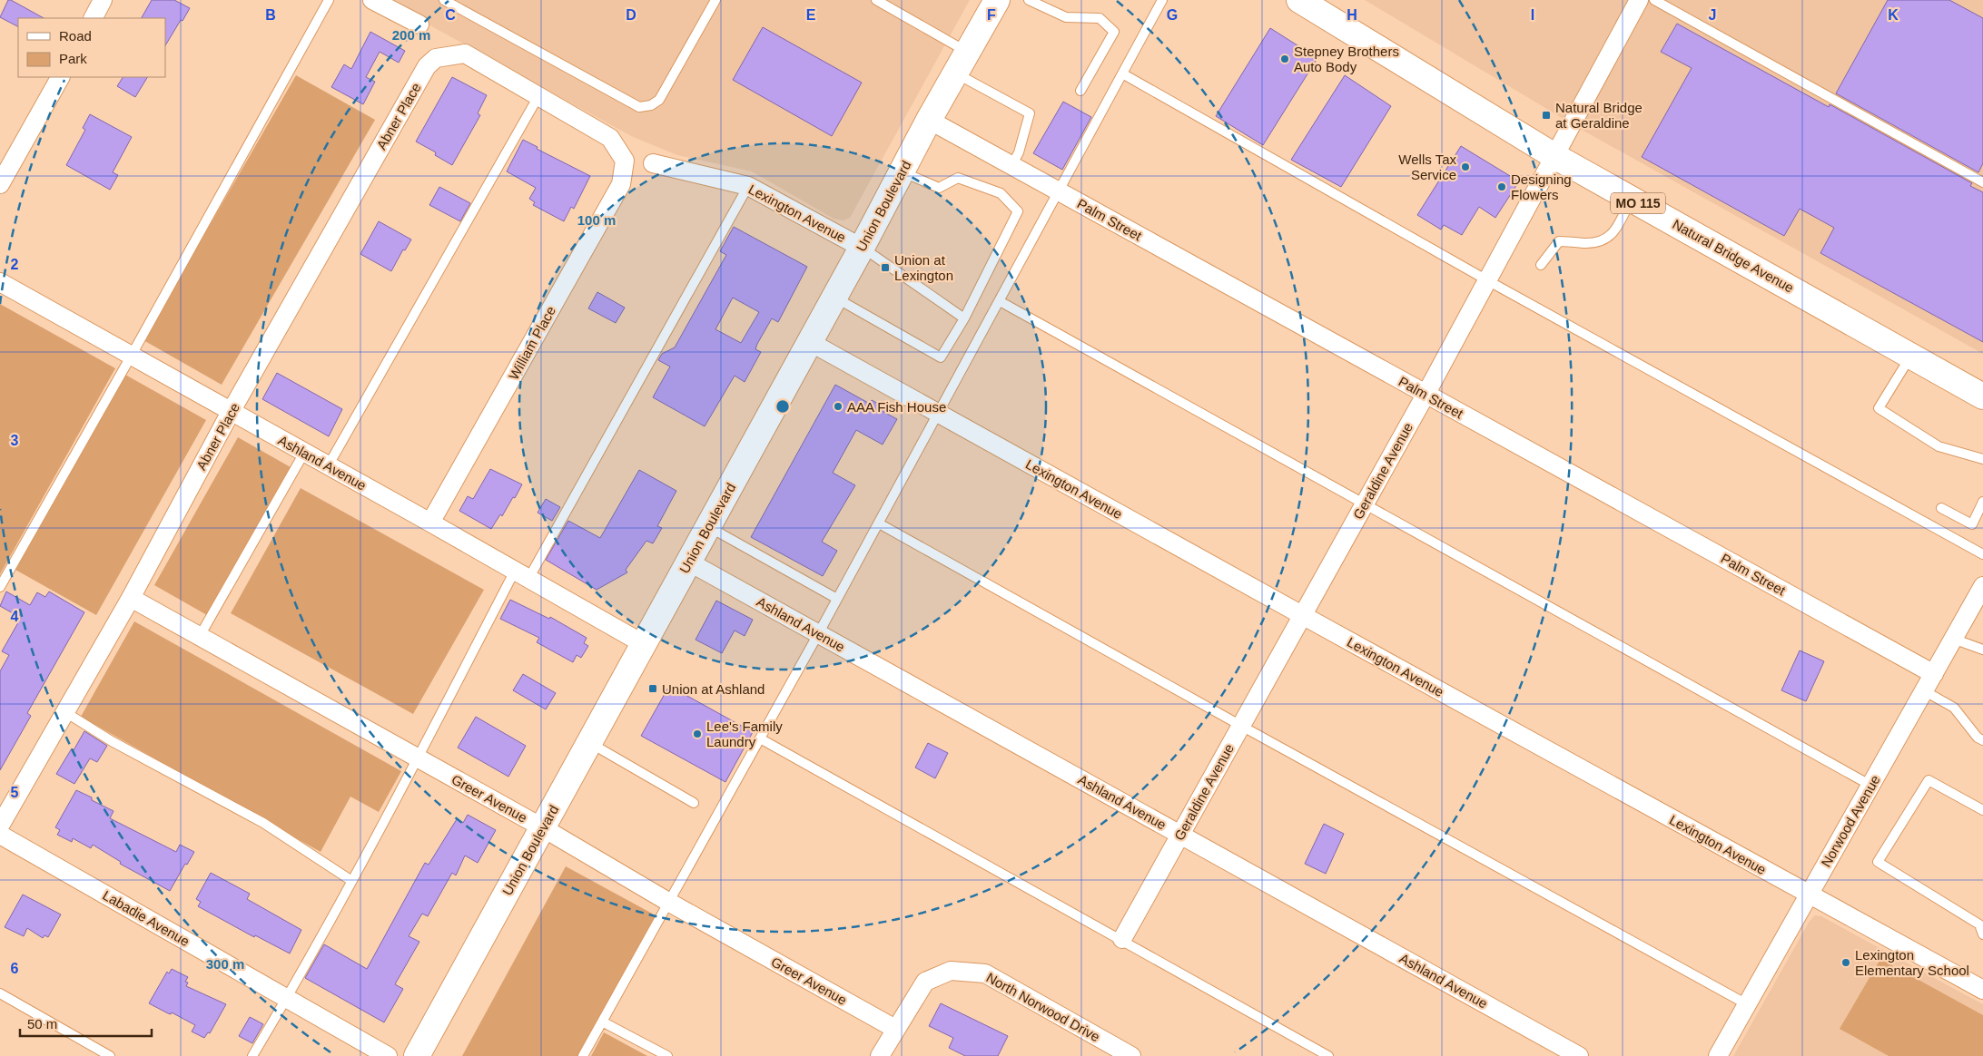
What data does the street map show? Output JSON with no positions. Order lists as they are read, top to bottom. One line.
{"streets":{"main road":["MO 115","Union Boulevard","Natural Bridge Avenue"],"street":["Abner Place","Lexington Avenue","Palm Street","William Place","Ashland Avenue","Geraldine Avenue","Greer Avenue","Norwood Avenue","Labadie Avenue","North Norwood Drive"]},"crossings":[["Abner Place","William Place"],["Abner Place","Ashland Avenue"],["Abner Place","Greer Avenue"],["Union Boulevard","Lexington Avenue"],["Union Boulevard","Palm Street"],["Union Boulevard","Ashland Avenue"],["Union Boulevard","Greer Avenue"],["Lexington Avenue","Geraldine Avenue"],["Lexington Avenue","Norwood Avenue"],["Palm Street","Geraldine Avenue"],["Palm Street","Norwood Avenue"],["Natural Bridge Avenue","Geraldine Avenue"],["William Place","Ashland Avenue"],["Ashland Avenue","Geraldine Avenue"],["Greer Avenue","North Norwood Drive"]],"places":{"other":["Stepney Brothers Auto Body","Wells Tax Service","Designing Flowers","AAA Fish House","Lee's Family Laundry","Lexington Elementary School"],"transit":["Natural Bridge at Geraldine","Union at Lexington","Union at Ashland"]},"legend":["Road","Park"],"scale_bar":"50 m","grid":{"columns":["B","C","D","E","F","G","H","I","J","K"],"rows":["2","3","4","5","6"]},"rings":["200 m","100 m","300 m"]}
